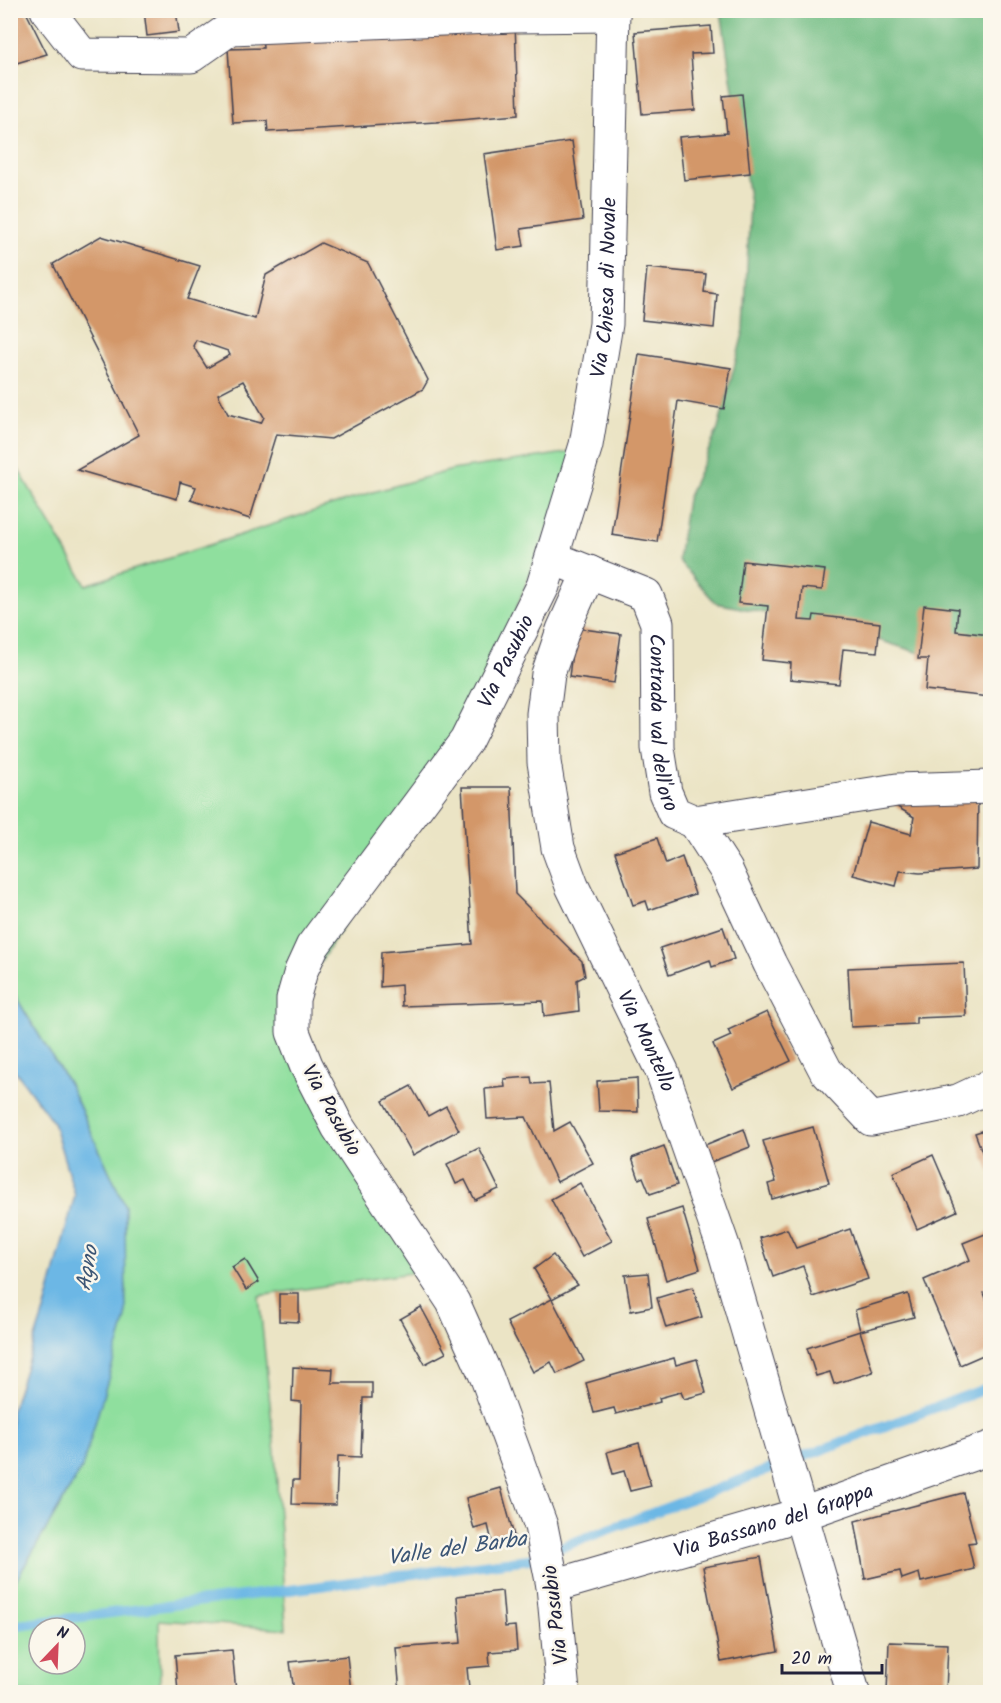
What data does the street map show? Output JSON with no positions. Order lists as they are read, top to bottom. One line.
{"streets":{"street":["Via Chiesa di Novale","Via Pasubio","Contrada val dell'oro","Via Montello","Via Bassano del Grappa"]},"crossings":[["Via Chiesa di Novale","Via Pasubio"],["Via Chiesa di Novale","Contrada val dell'oro"],["Via Pasubio","Contrada val dell'oro"],["Via Pasubio","Via Bassano del Grappa"],["Contrada val dell'oro","Via Montello"],["Via Montello","Via Bassano del Grappa"]],"water":["Agno","Valle del Barba"],"scale_bar":"20 m","north":"top right"}
